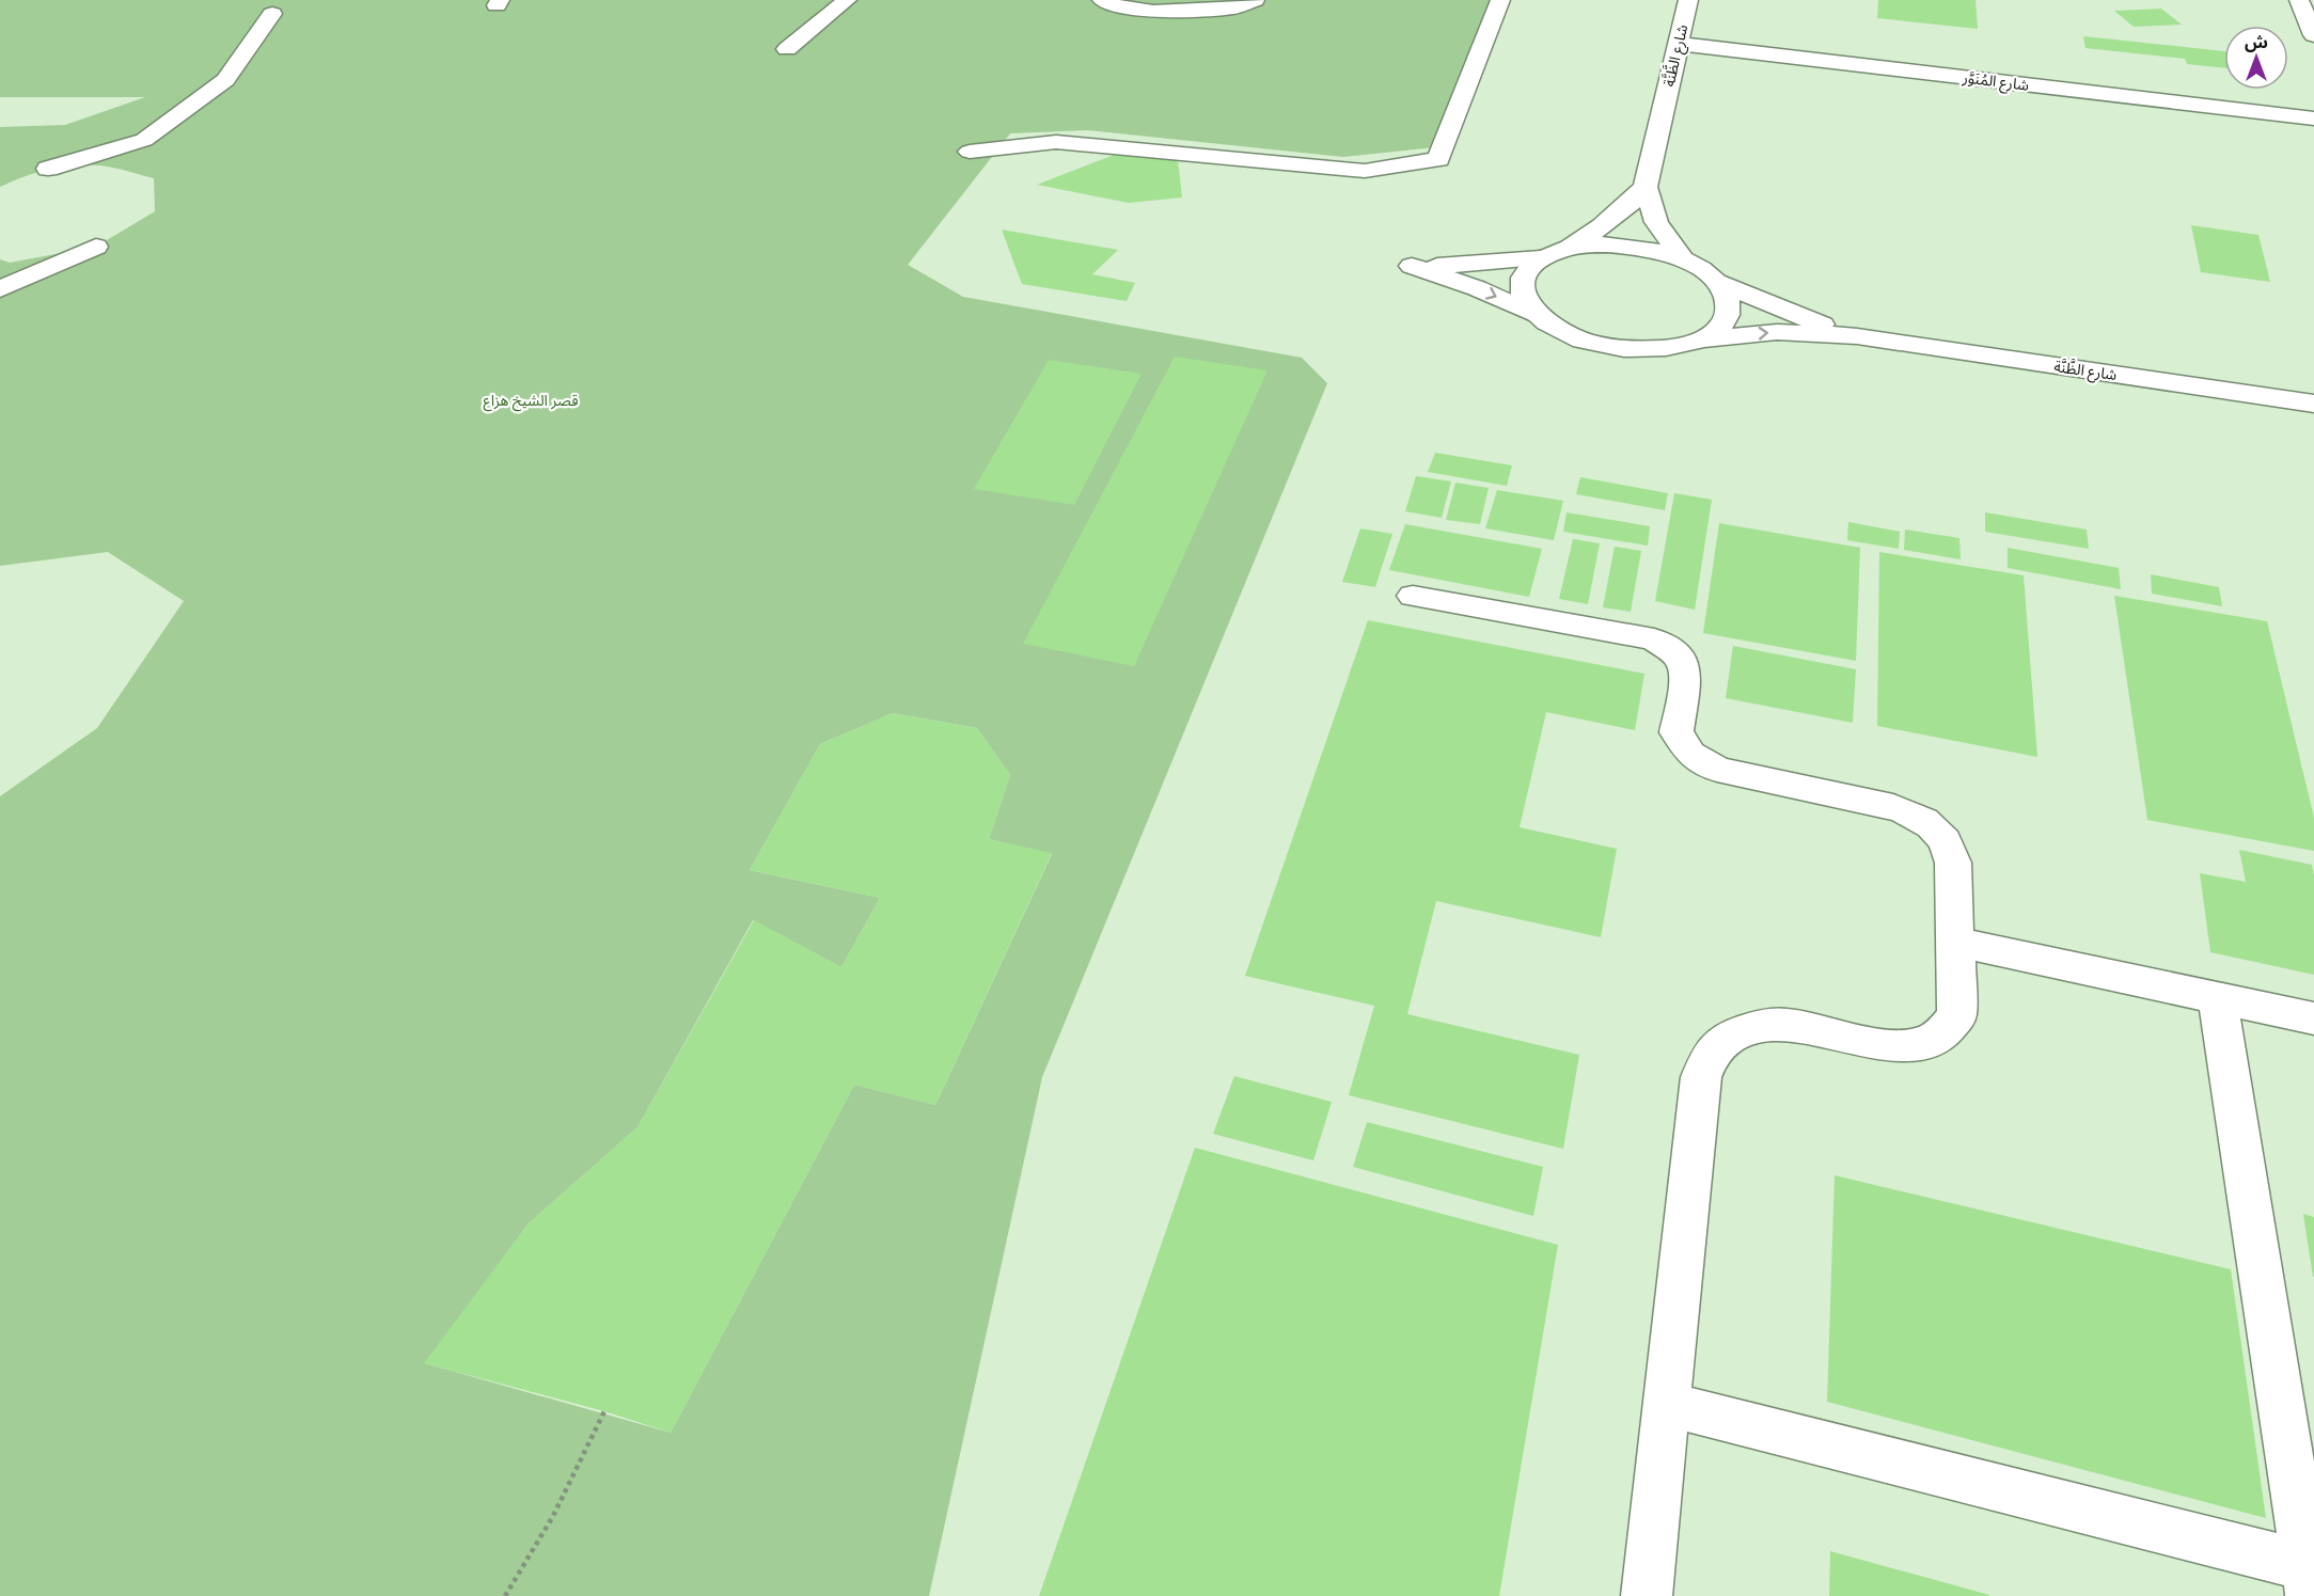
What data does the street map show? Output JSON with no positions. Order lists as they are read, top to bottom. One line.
{"streets":{"street":["شارع الظَّنَّة","شارع المُنَوَّر"]},"crossings":[["شارع الظَّنَّة","شارع المُنَوَّر"]],"parks":["قصر الشيخ هزاع"],"north":"top"}
